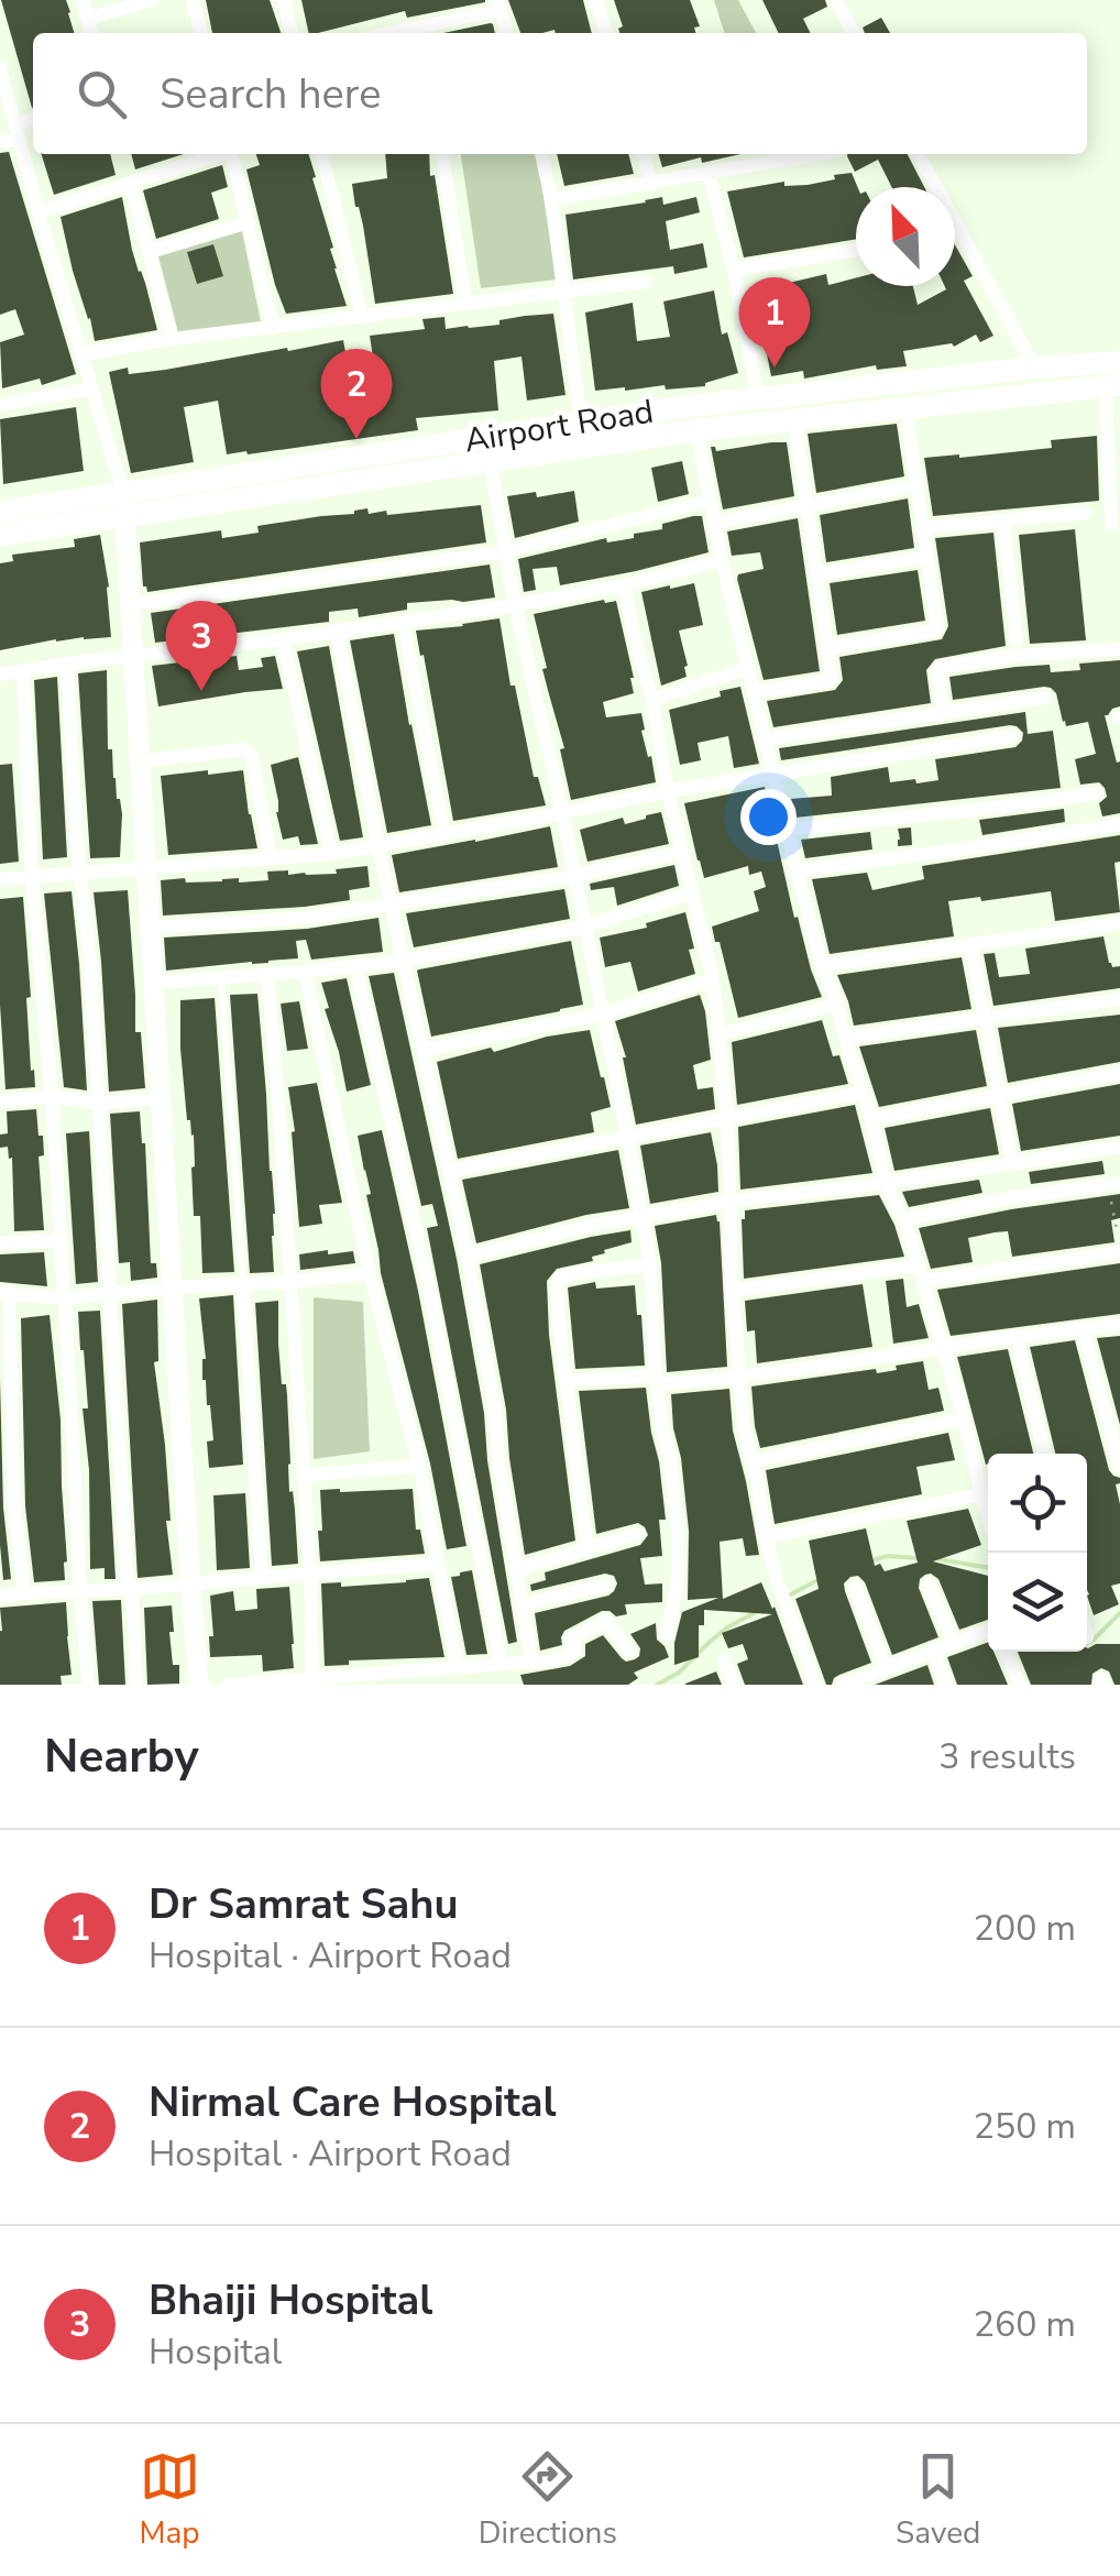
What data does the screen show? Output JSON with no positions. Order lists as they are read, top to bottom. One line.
{"streets":{"main road":["Airport Road"]},"north":"top left","page":{"search":"Search here","pins":["1","2","3"],"heading":["Nearby","3 results"],"list":[{"mark":"1","name":"Dr Samrat Sahu","note":"Hospital · Airport Road","value":"200 m"},{"mark":"2","name":"Nirmal Care Hospital","note":"Hospital · Airport Road","value":"250 m"},{"mark":"3","name":"Bhaiji Hospital","note":"Hospital","value":"260 m"}],"nav":["Map","Directions","Saved"]}}
